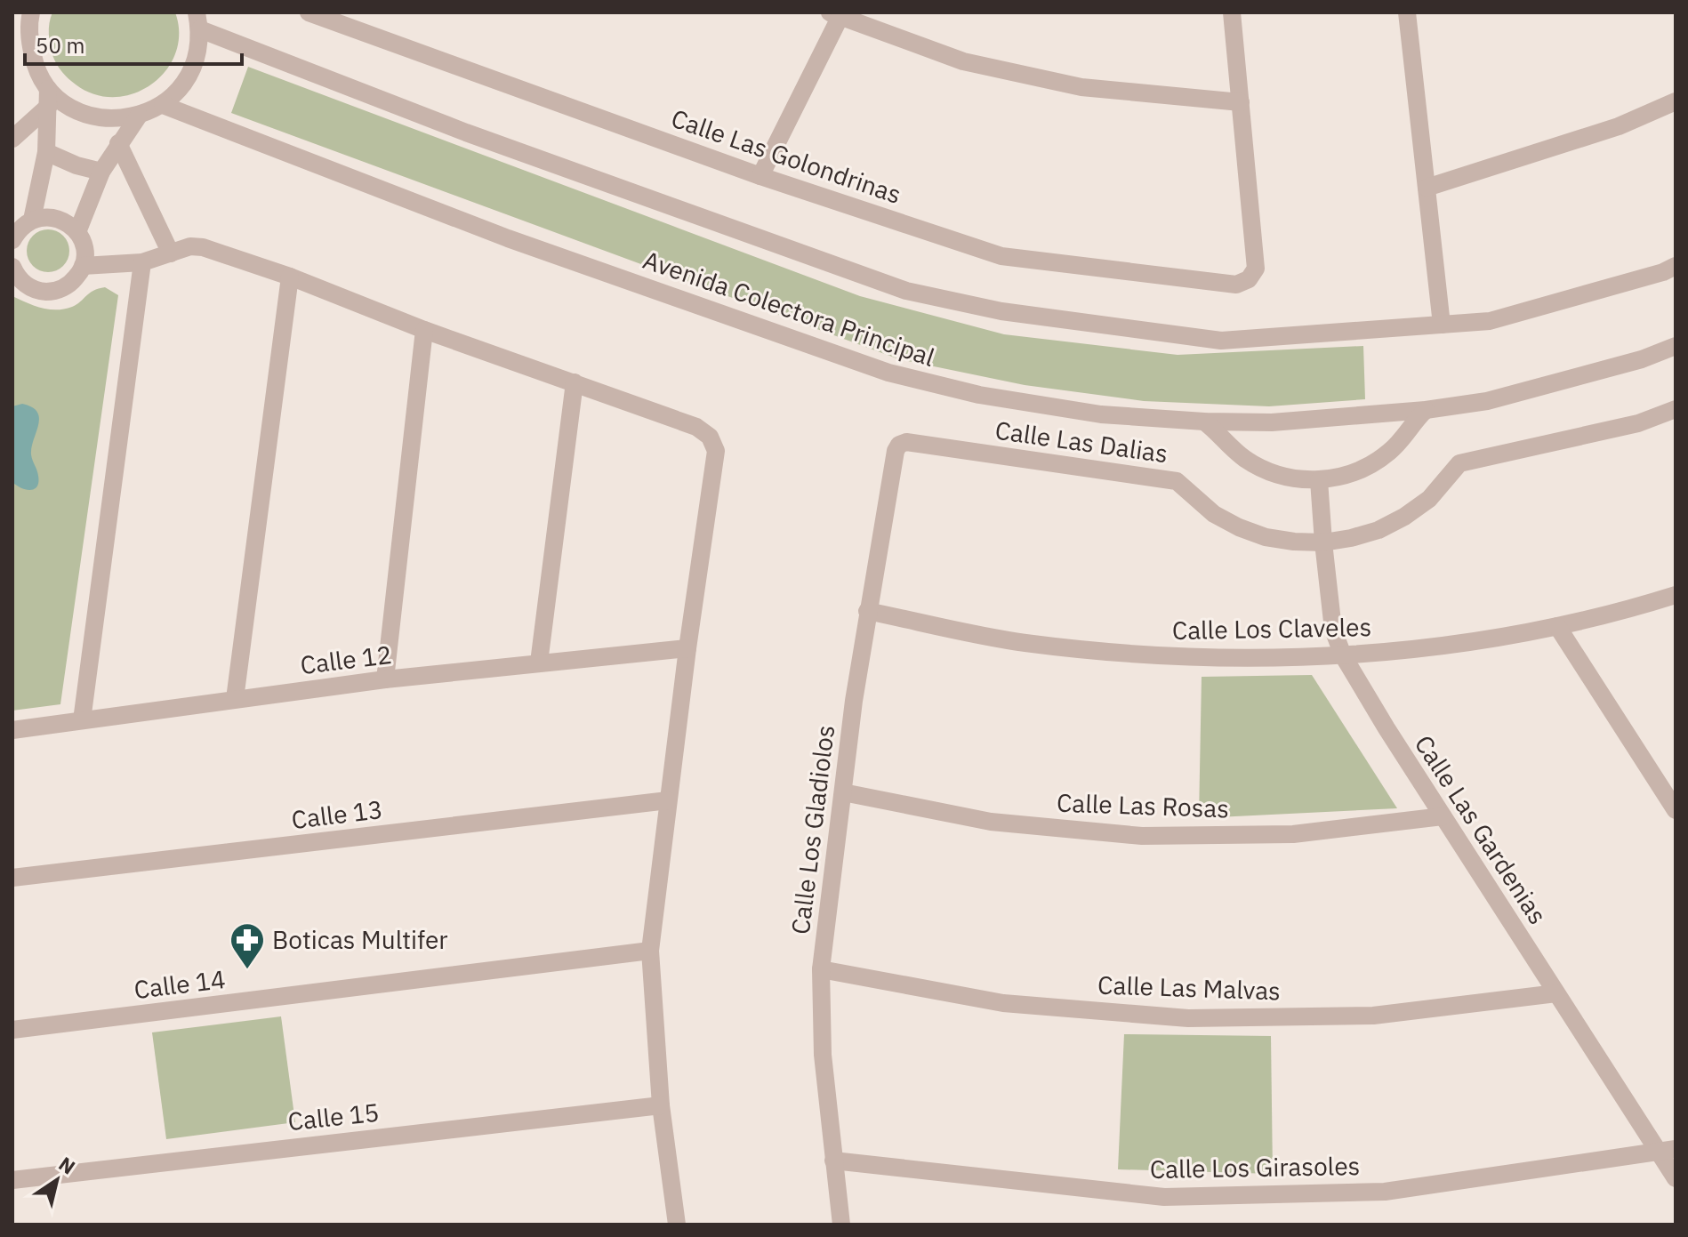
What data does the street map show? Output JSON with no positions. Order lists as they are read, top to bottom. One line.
{"streets":{"street":["Calle Las Golondrinas","Avenida Colectora Principal","Calle Las Dalias","Calle Los Claveles","Calle 12","Calle Las Rosas","Calle 13","Calle Los Gladiolos","Calle Las Gardenias","Calle 14","Calle Las Malvas","Calle 15","Calle Los Girasoles"]},"crossings":[["Calle Las Dalias","Calle Los Gladiolos"],["Calle Las Dalias","Calle Las Gardenias"],["Calle Los Claveles","Calle Los Gladiolos"],["Calle Los Claveles","Calle Las Gardenias"],["Calle Las Rosas","Calle Los Gladiolos"],["Calle Las Rosas","Calle Las Gardenias"],["Calle Los Gladiolos","Calle Las Malvas"],["Calle Los Gladiolos","Calle Los Girasoles"],["Calle Las Gardenias","Calle Las Malvas"],["Calle Las Gardenias","Calle Los Girasoles"]],"places":{"pharmacy":["Boticas Multifer"]},"scale_bar":"50 m","north":"top right"}
